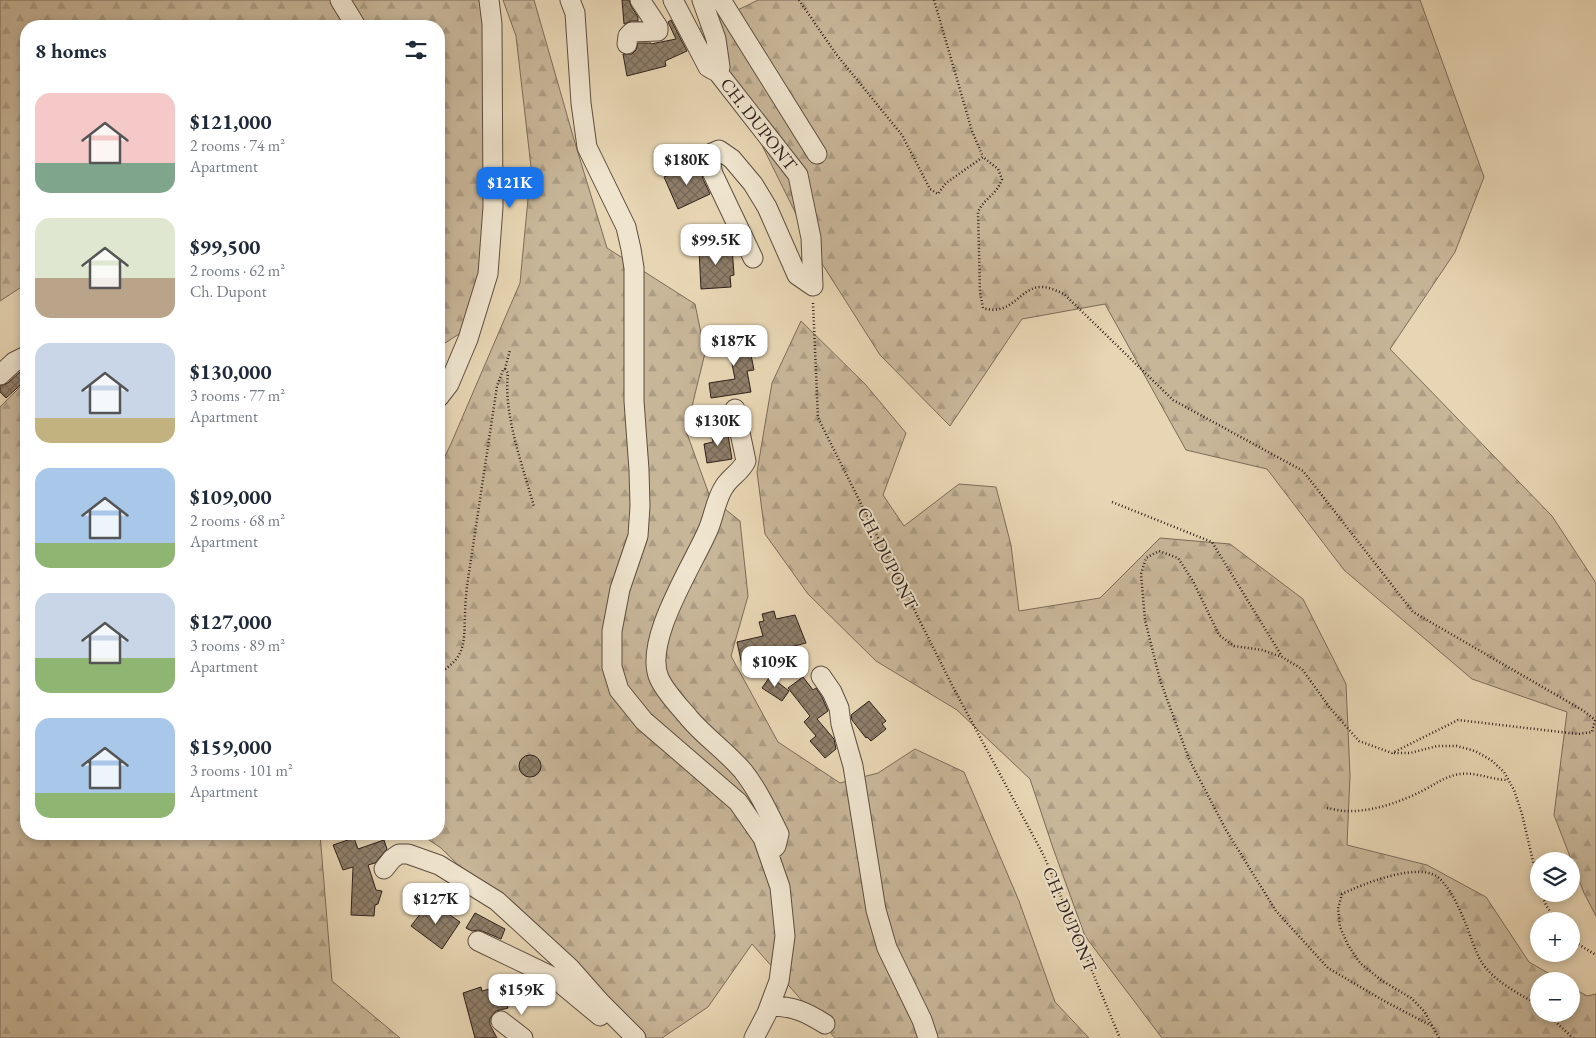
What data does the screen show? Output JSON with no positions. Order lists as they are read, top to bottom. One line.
{"streets":{"street":["CH. DUPONT"]},"page":{"heading":"8 homes","list":[{"name":"$121,000","note":"2 rooms · 74 m² · Apartment"},{"name":"$99,500","note":"2 rooms · 62 m² · Ch. Dupont"},{"name":"$130,000","note":"3 rooms · 77 m² · Apartment"},{"name":"$109,000","note":"2 rooms · 68 m² · Apartment"},{"name":"$127,000","note":"3 rooms · 89 m² · Apartment"},{"name":"$159,000","note":"3 rooms · 101 m² · Apartment"}],"price":["$180K","$121K","$99.5K","$187K","$130K","$109K","$127K","$159K"],"map_buttons":["+","−"]}}
